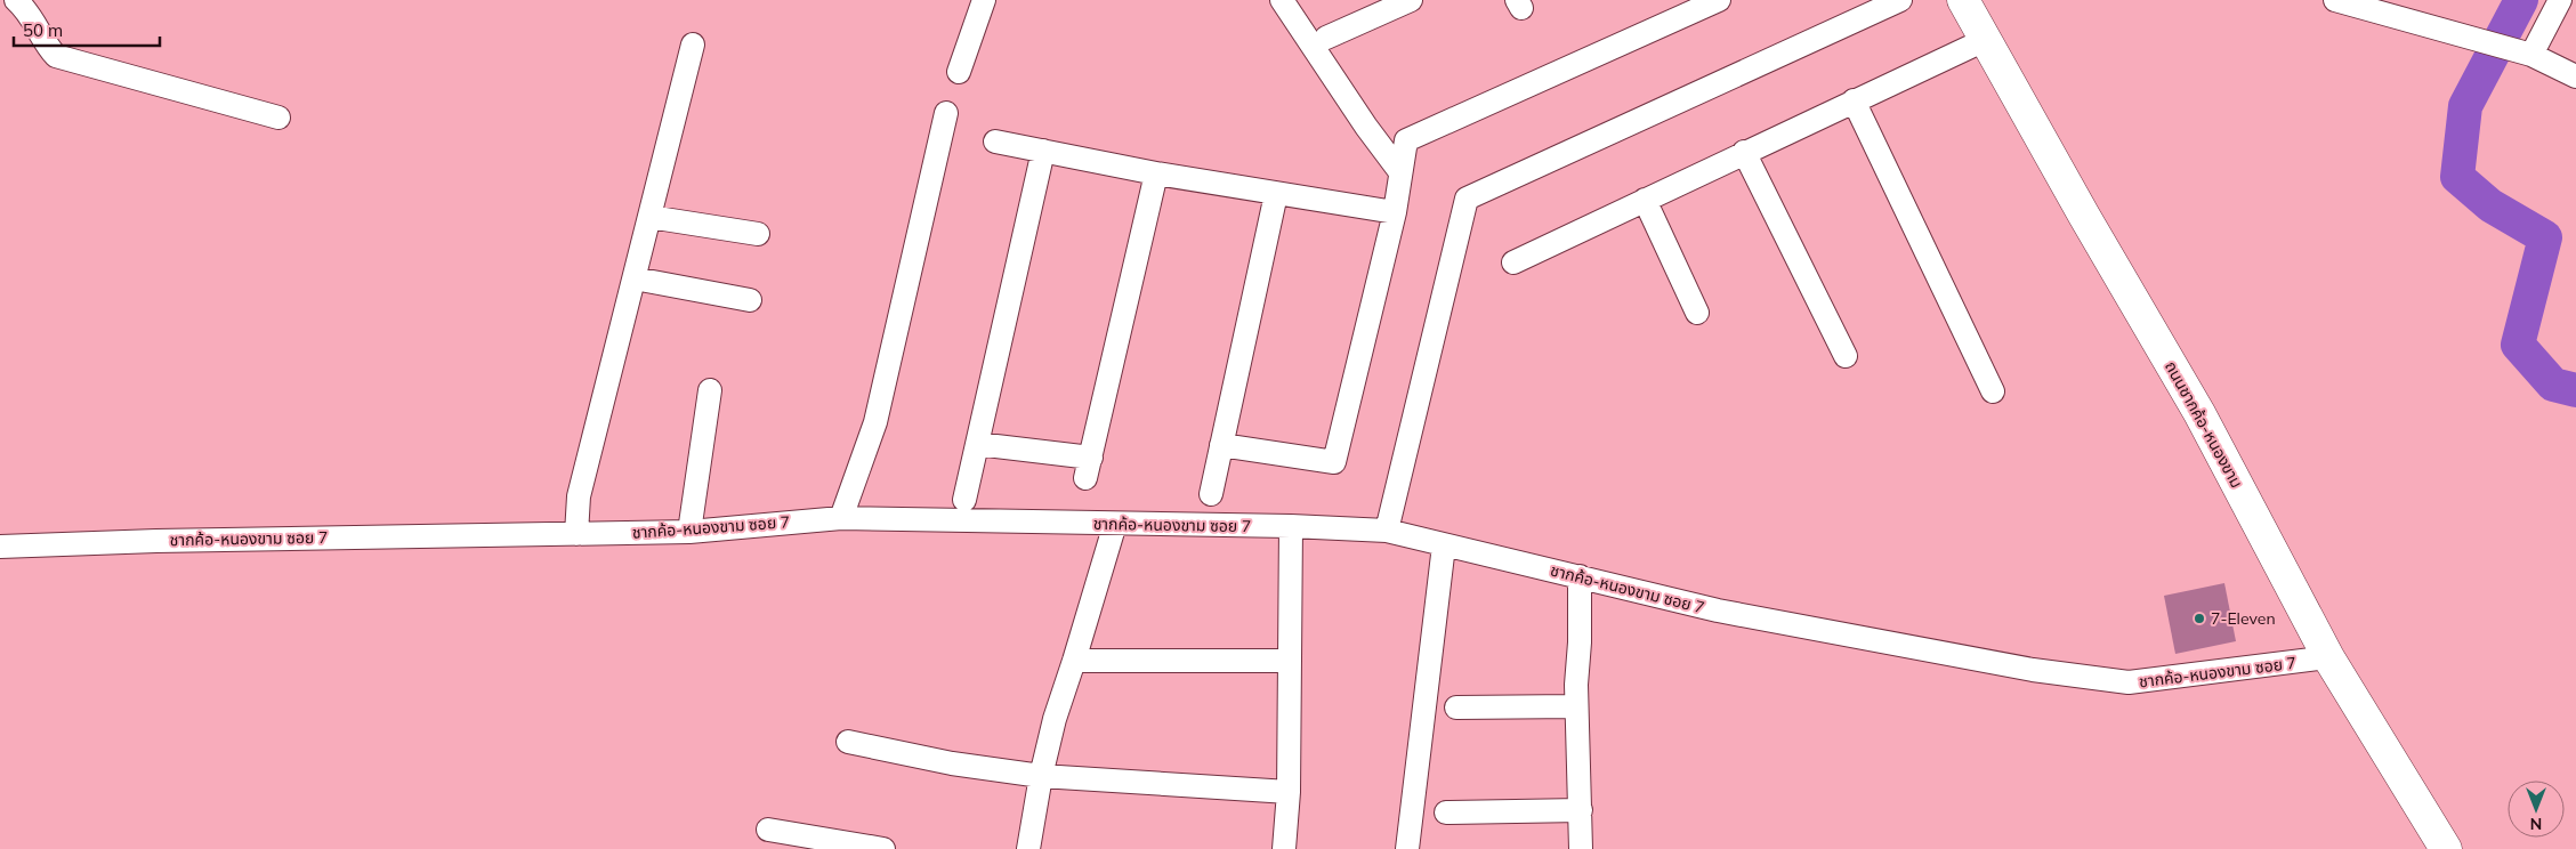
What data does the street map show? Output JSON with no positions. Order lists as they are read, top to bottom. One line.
{"streets":{"street":["ถนนชากค้อ-หนองขาม","ชากค้อ-หนองขาม ซอย 7"]},"crossings":[["ถนนชากค้อ-หนองขาม","ชากค้อ-หนองขาม ซอย 7"]],"places":["7-Eleven"],"scale_bar":"50 m","north":"bottom"}
